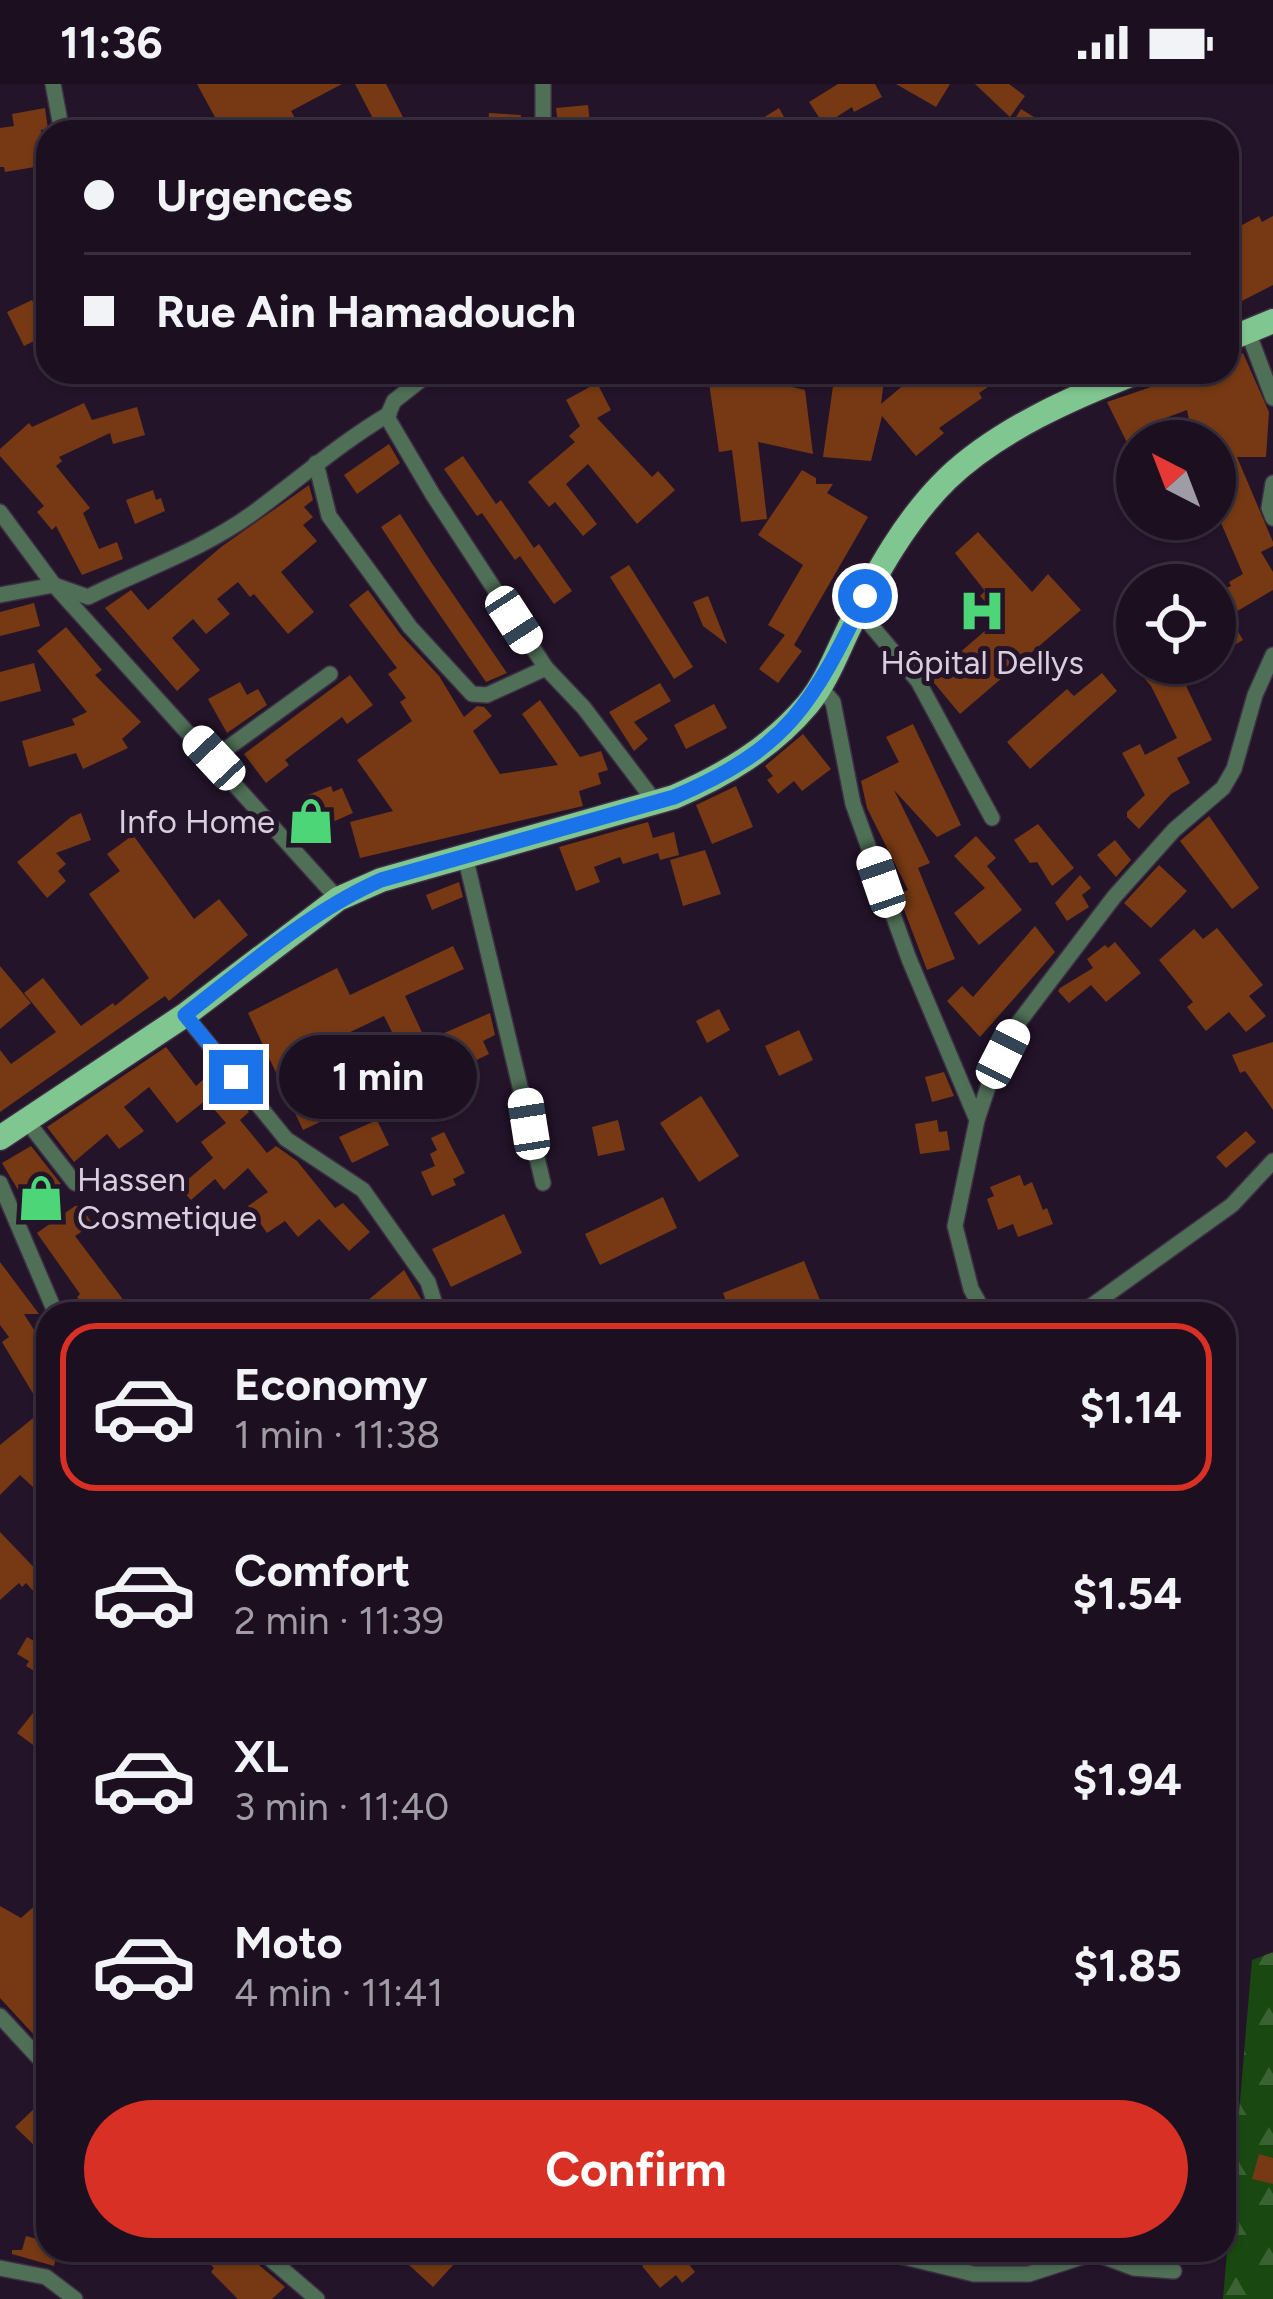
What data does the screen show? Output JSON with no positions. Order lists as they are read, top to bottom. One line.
{"places":{"hospital":["Hôpital Dellys"],"shop":["Info Home","Hassen Cosmetique"]},"north":"top left","page":{"status":"11:36","banner":["Urgences","Rue Ain Hamadouch"],"bubble":"1 min","list":[{"name":"Economy","note":"1 min · 11:38","value":"$1.14"},{"name":"Comfort","note":"2 min · 11:39","value":"$1.54"},{"name":"XL","note":"3 min · 11:40","value":"$1.94"},{"name":"Moto","note":"4 min · 11:41","value":"$1.85"}],"buttons":"Confirm"}}
